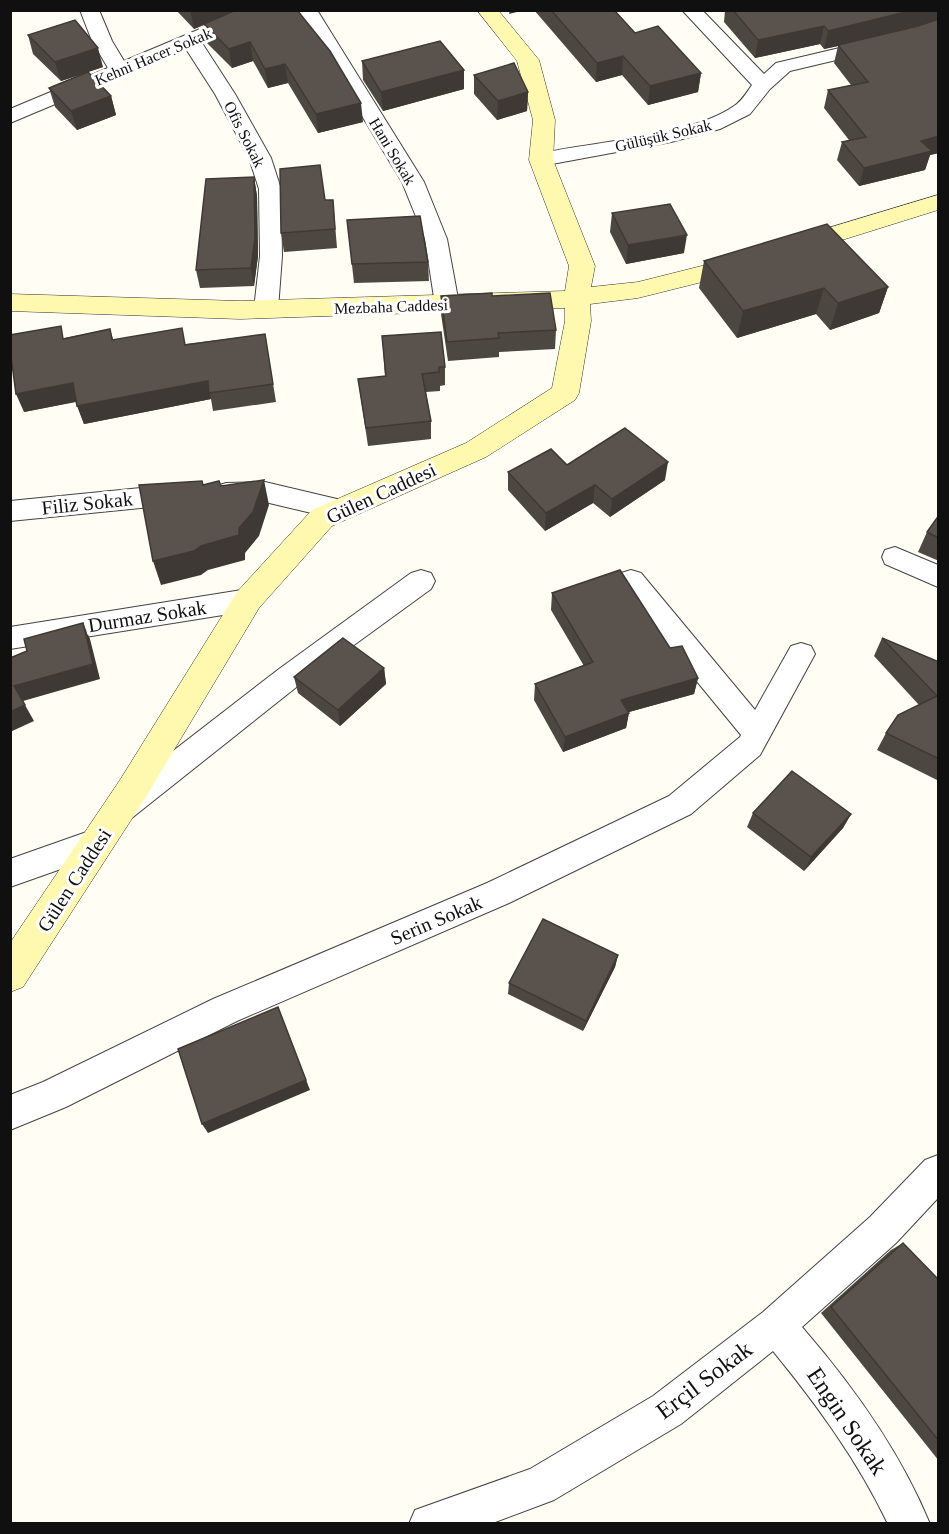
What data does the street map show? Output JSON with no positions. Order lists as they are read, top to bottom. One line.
{"streets":{"street":["Kehni Hacer Sokak","Ofis Sokak","Gülüşük Sokak","Hani Sokak","Mezbaha Caddesi","Gülen Caddesi","Filiz Sokak","Durmaz Sokak","Serin Sokak","Erçil Sokak","Engin Sokak"]},"crossings":[["Kehni Hacer Sokak","Ofis Sokak"],["Ofis Sokak","Mezbaha Caddesi"],["Gülüşük Sokak","Gülen Caddesi"],["Hani Sokak","Mezbaha Caddesi"],["Mezbaha Caddesi","Gülen Caddesi"],["Gülen Caddesi","Filiz Sokak"],["Gülen Caddesi","Durmaz Sokak"],["Erçil Sokak","Engin Sokak"]]}
